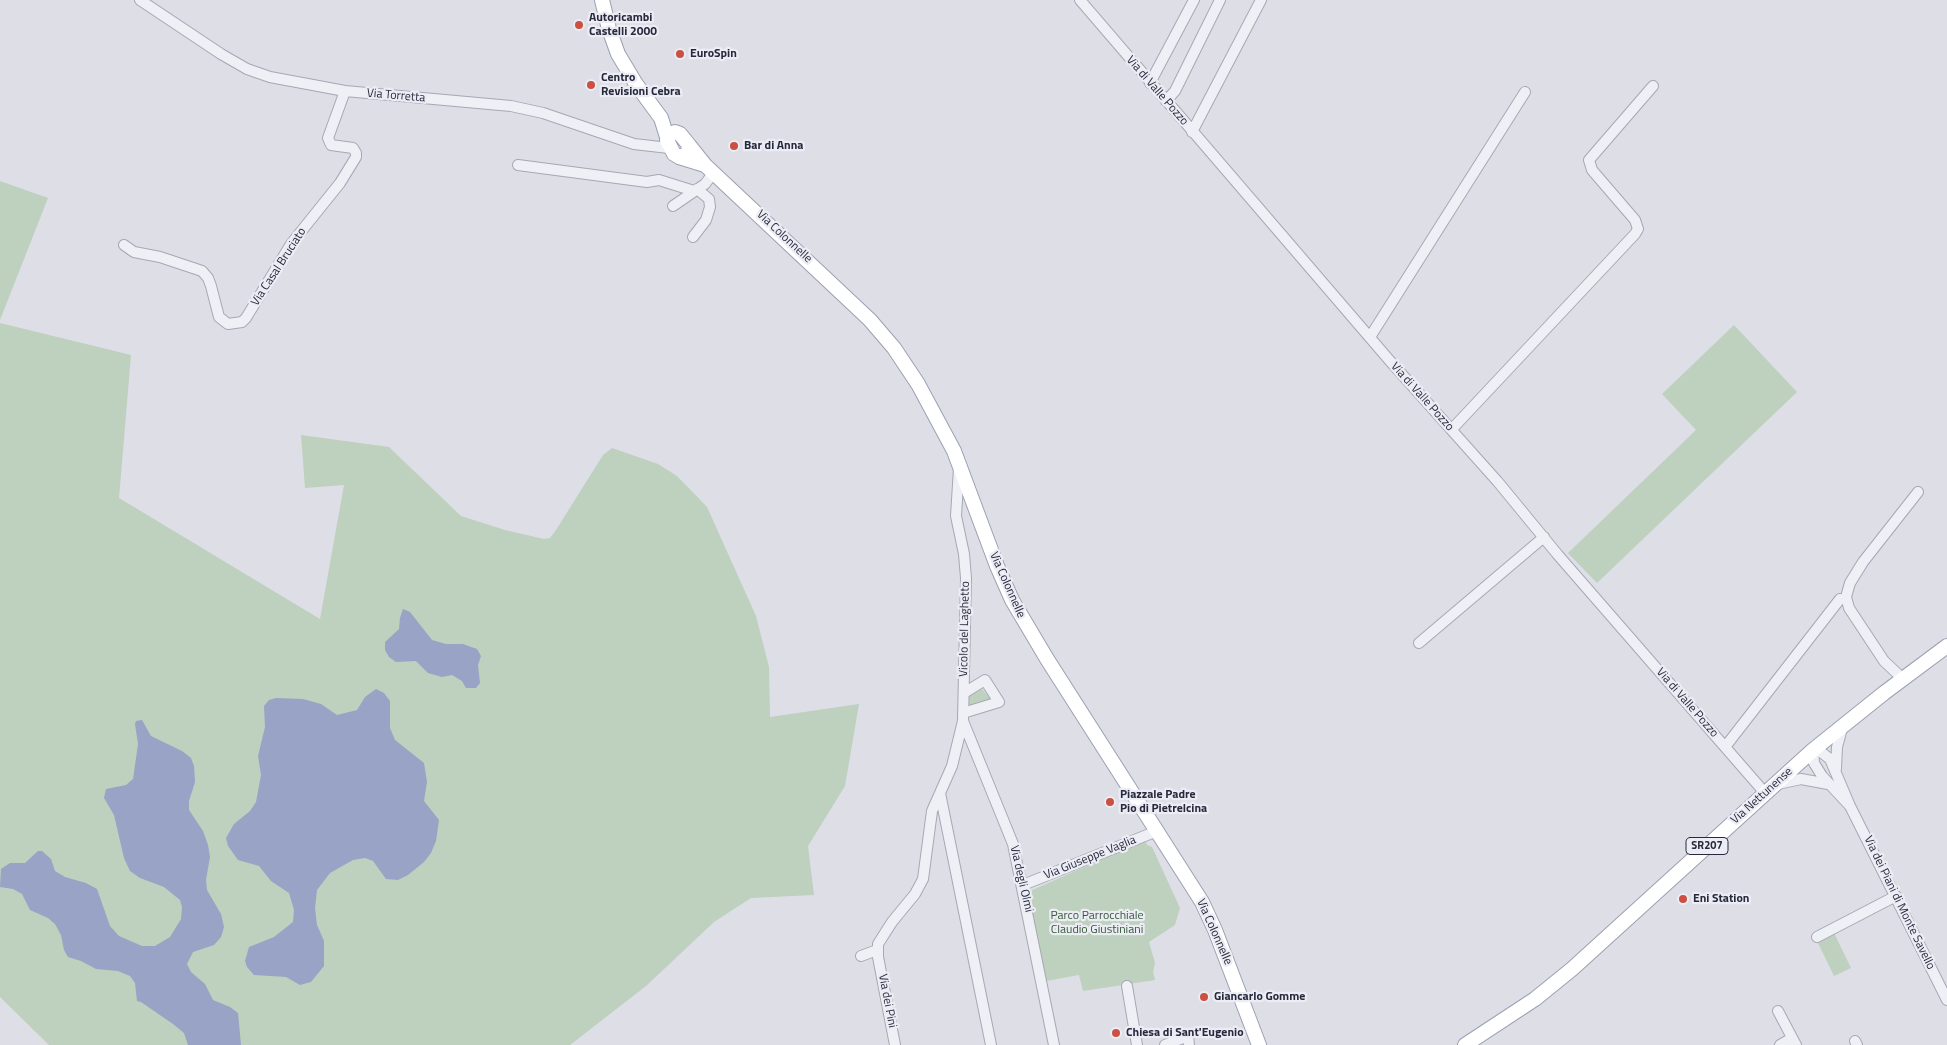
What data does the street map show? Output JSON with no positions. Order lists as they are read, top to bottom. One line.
{"streets":{"main road":["Via Colonnelle","Via Nettunense","SR207"],"street":["Via di Valle Pozzo","Via Torretta","Via Casal Bruciato","Vicolo del Laghetto","Via Giuseppe Vaglia","Via degli Olmi","Via dei Piani di Monte Savello","Via dei Pini"]},"crossings":[["Via di Valle Pozzo","Via Nettunense"],["Via Torretta","Via Colonnelle"],["Via Torretta","Via Casal Bruciato"],["Via Colonnelle","Vicolo del Laghetto"],["Via Colonnelle","Via Giuseppe Vaglia"],["Vicolo del Laghetto","Via degli Olmi"],["Vicolo del Laghetto","Via dei Pini"],["Via Giuseppe Vaglia","Via degli Olmi"]],"parks":["Parco Parrocchiale Claudio Giustiniani"],"places":["Autoricambi Castelli 2000","EuroSpin","Centro Revisioni Cebra","Bar di Anna","Piazzale Padre Pio di Pietrelcina","Eni Station","Giancarlo Gomme","Chiesa di Sant'Eugenio"]}
